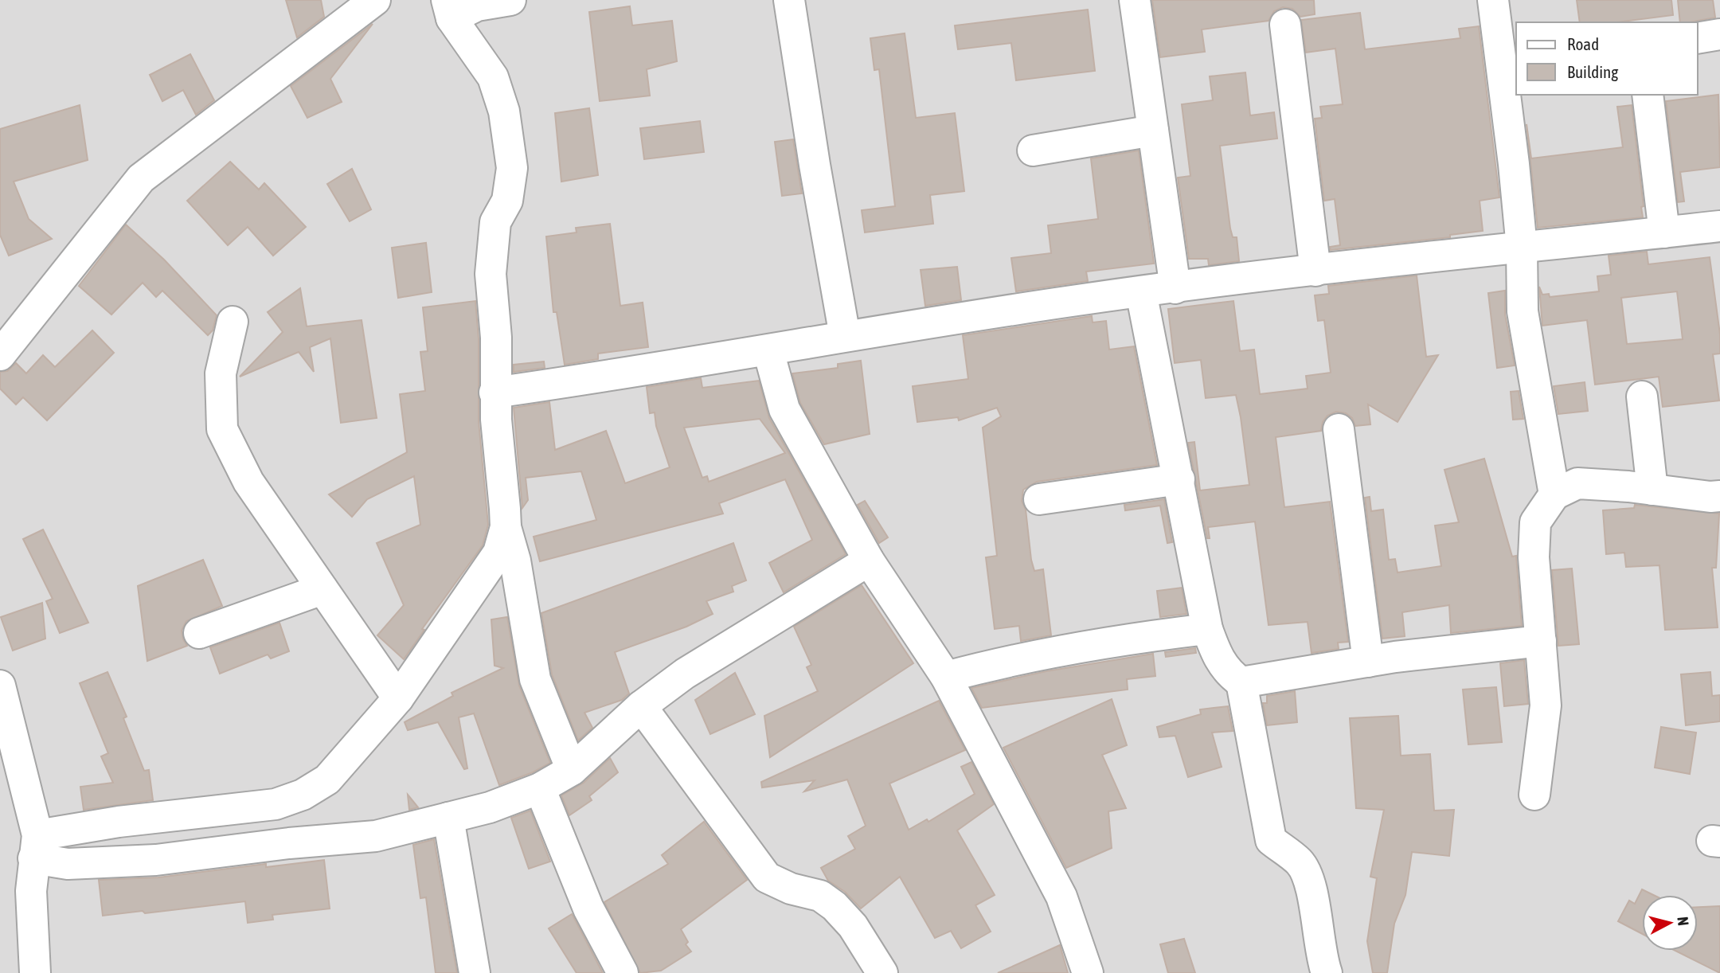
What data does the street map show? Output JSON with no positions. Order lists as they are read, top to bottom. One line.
{"legend":["Road","Building"],"north":"right"}
